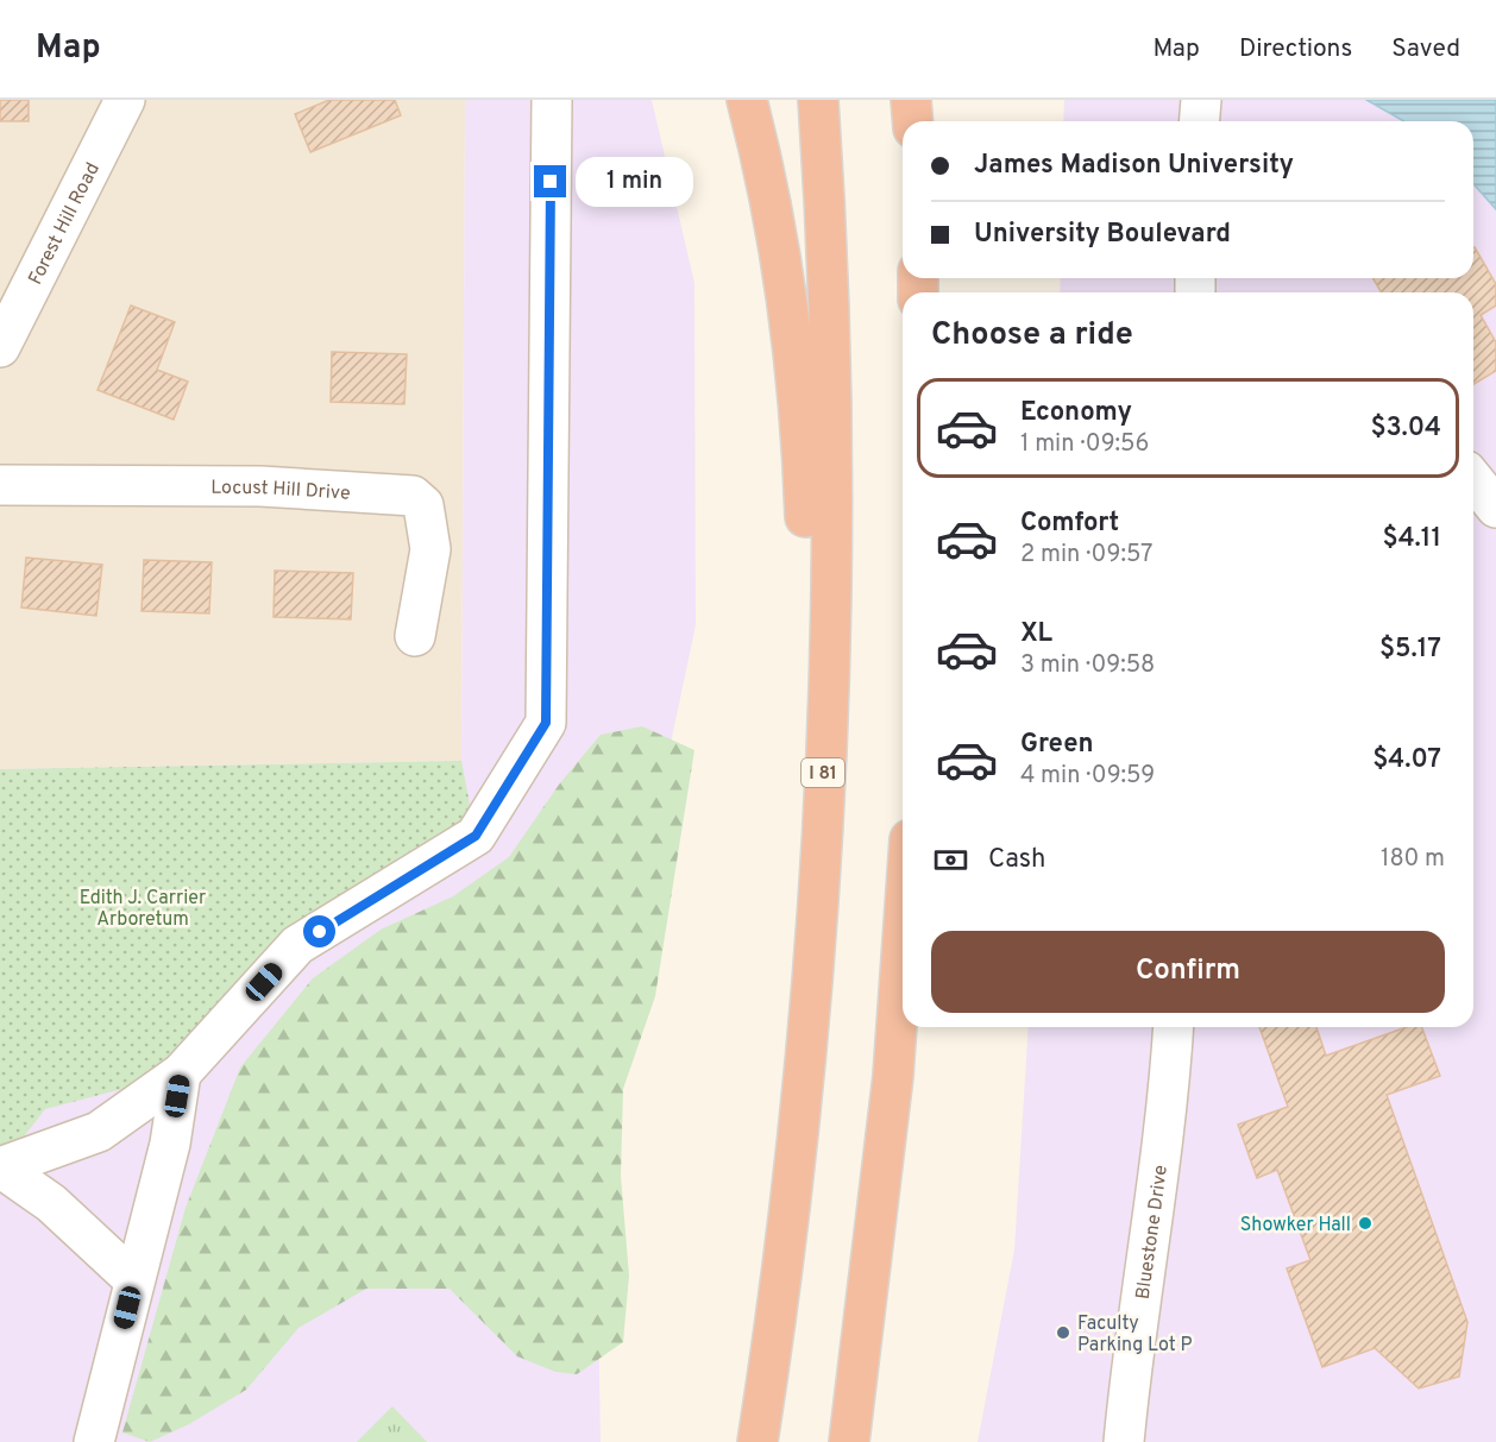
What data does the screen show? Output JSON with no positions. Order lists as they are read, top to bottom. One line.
{"streets":{"highway":["I 81"],"street":["Forest Hill Road","Locust Hill Drive","Bluestone Drive"]},"parks":["Edith J. Carrier Arboretum"],"places":["Showker Hall","Faculty Parking Lot P"],"page":{"header":"Map","nav":["Map","Directions","Saved"],"banner":["James Madison University","University Boulevard"],"bubble":"1 min","heading":"Choose a ride","list":[{"name":"Economy","note":"1 min · 09:56","value":"$3.04"},{"name":"Comfort","note":"2 min · 09:57","value":"$4.11"},{"name":"XL","note":"3 min · 09:58","value":"$5.17"},{"name":"Green","note":"4 min · 09:59","value":"$4.07"}],"pay":["Cash","180 m"],"buttons":"Confirm"}}
